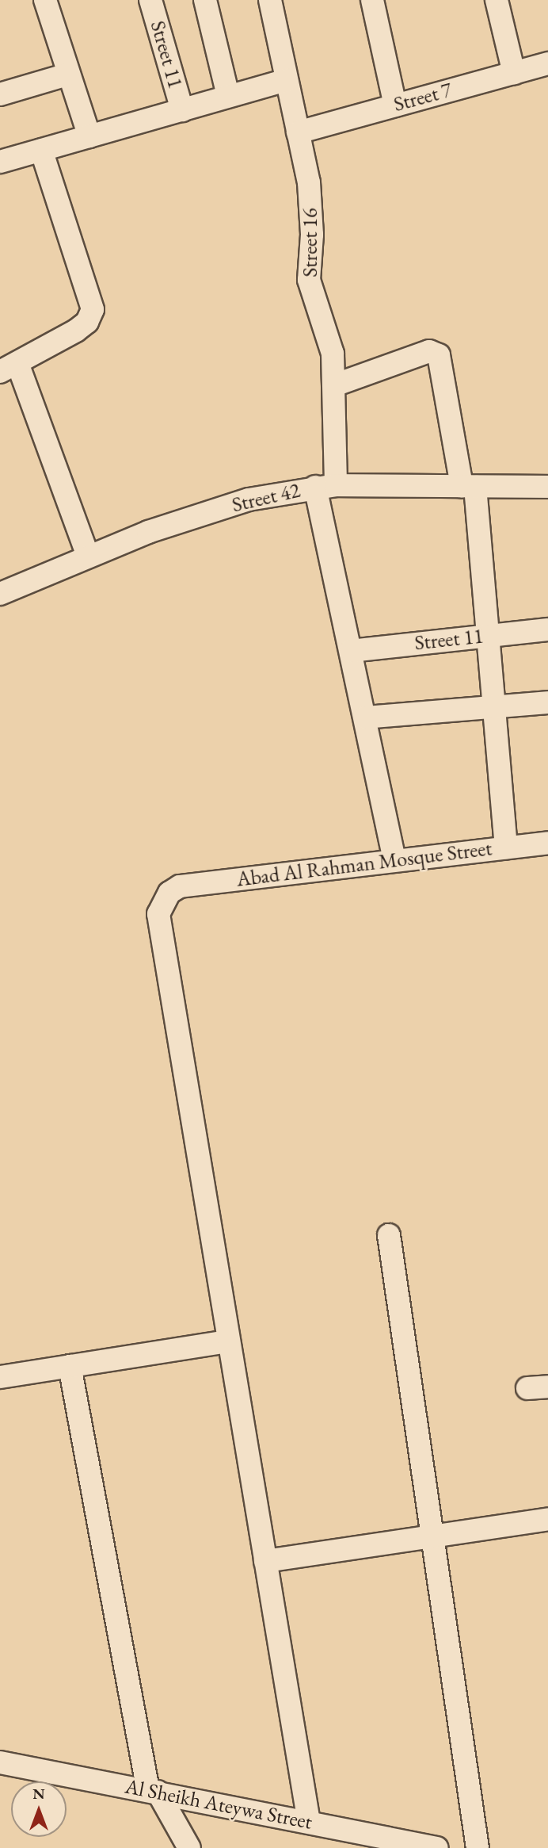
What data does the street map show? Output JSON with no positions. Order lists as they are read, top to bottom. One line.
{"streets":{"street":["Street 11","Street 7","Street 16","Street 42","Abad Al Rahman Mosque Street","Al Sheikh Ateywa Street"]},"crossings":[["Street 11","Street 16"],["Street 7","Street 16"],["Street 16","Street 42"],["Street 16","Abad Al Rahman Mosque Street"]],"north":"top"}
